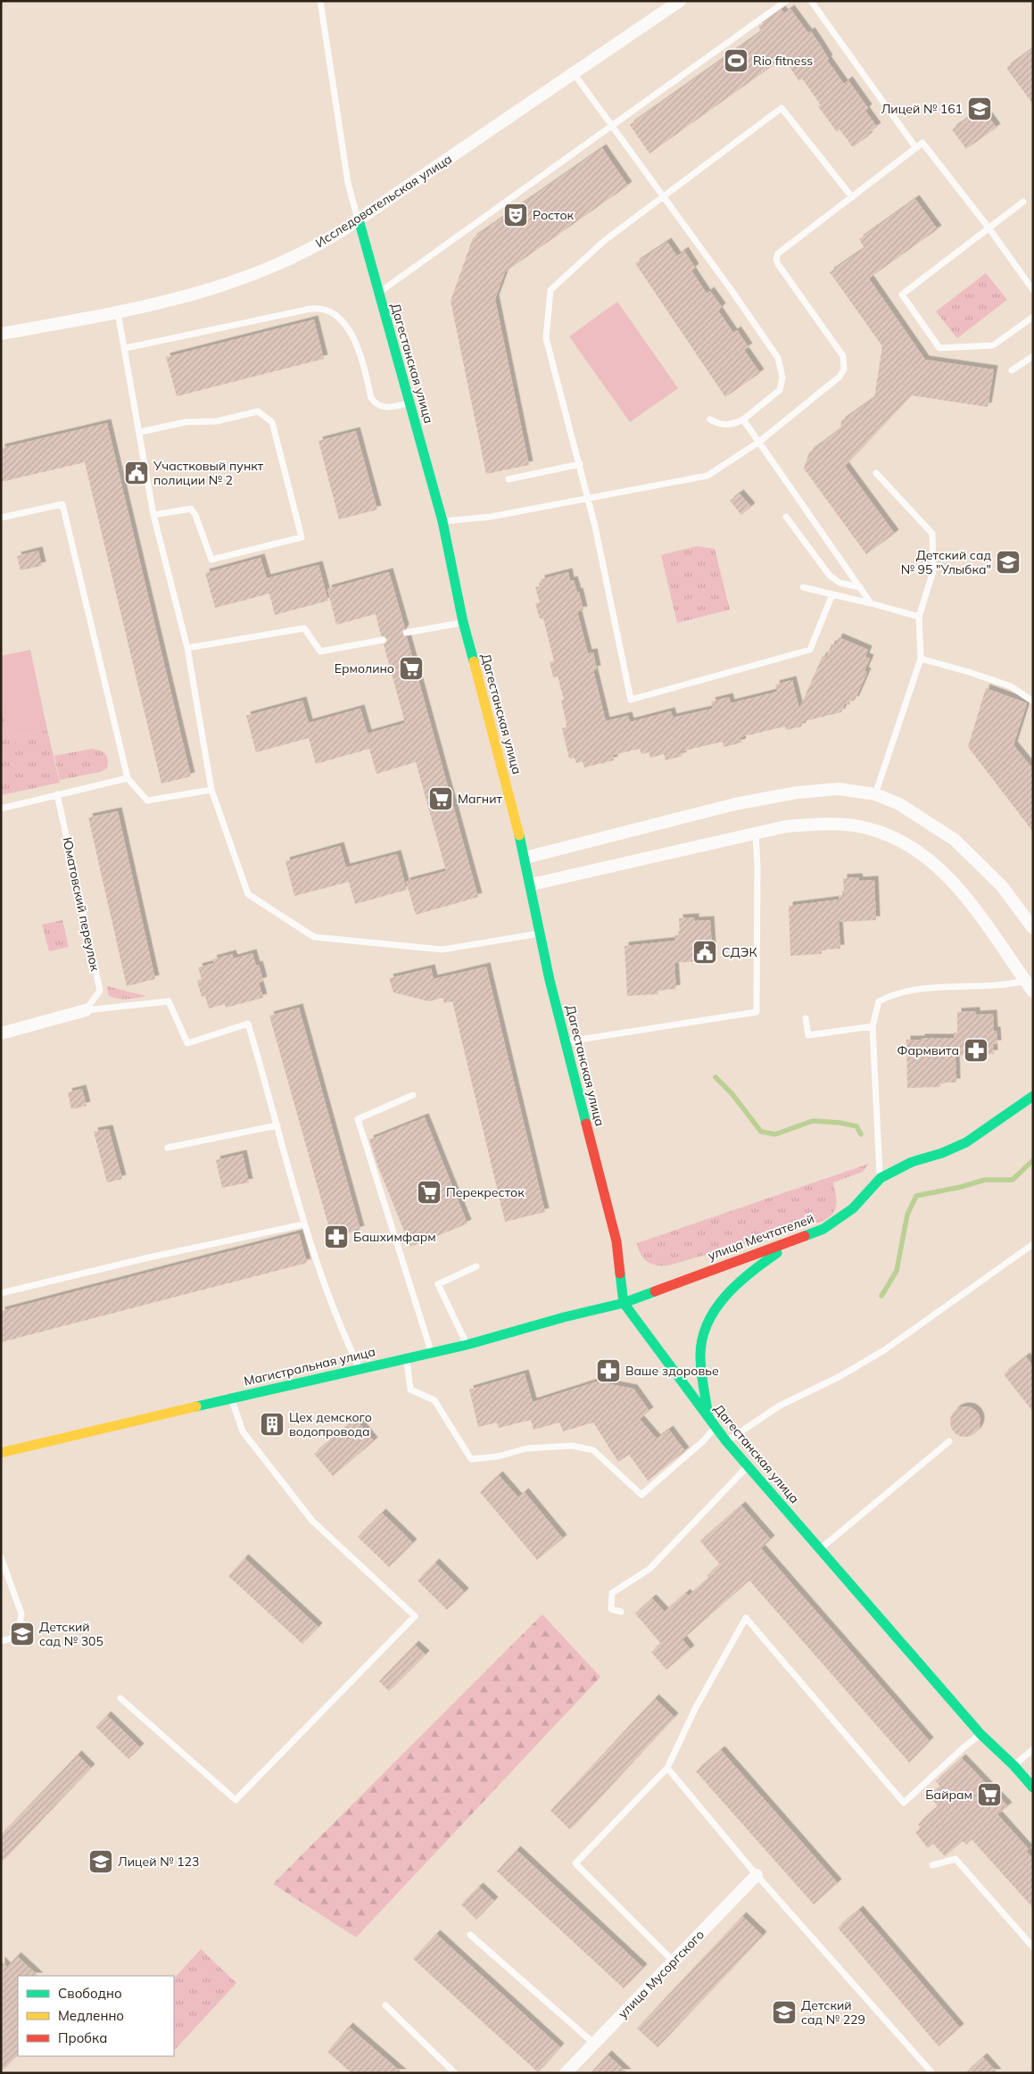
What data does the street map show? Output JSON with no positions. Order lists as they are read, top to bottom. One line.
{"streets":{"street":["Исследовательская улица","Дагестанская улица","улица Мечтателей","Магистральная улица","улица Мусоргского"],"lane":["Юматовский переулок"]},"crossings":[["Исследовательская улица","Дагестанская улица"],["Дагестанская улица","улица Мечтателей"],["Дагестанская улица","Магистральная улица"],["улица Мечтателей","Магистральная улица"]],"places":{"sports":["Rio fitness"],"school or university":["Лицей № 161","Детский сад № 95 \"Улыбка\"","Детский сад № 305","Лицей № 123","Детский сад № 229"],"theatre":["Росток"],"public building":["Участковый пункт полиции № 2","СДЭК"],"supermarket":["Ермолино","Магнит","Перекресток","Байрам"],"pharmacy":["Фармвита","Башхимфарм","Ваше здоровье"],"building":["Цех демского водопровода"]},"legend":["Свободно","Медленно","Пробка"]}
